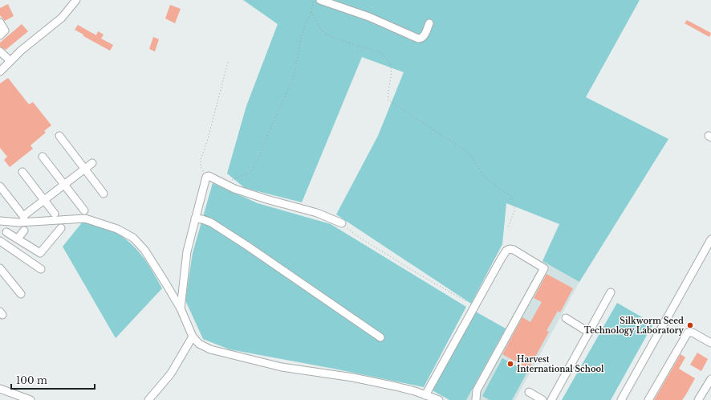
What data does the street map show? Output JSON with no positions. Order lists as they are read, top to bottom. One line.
{"places":["Silkworm Seed Technology Laboratory","Harvest International School"],"scale_bar":"100 m"}
